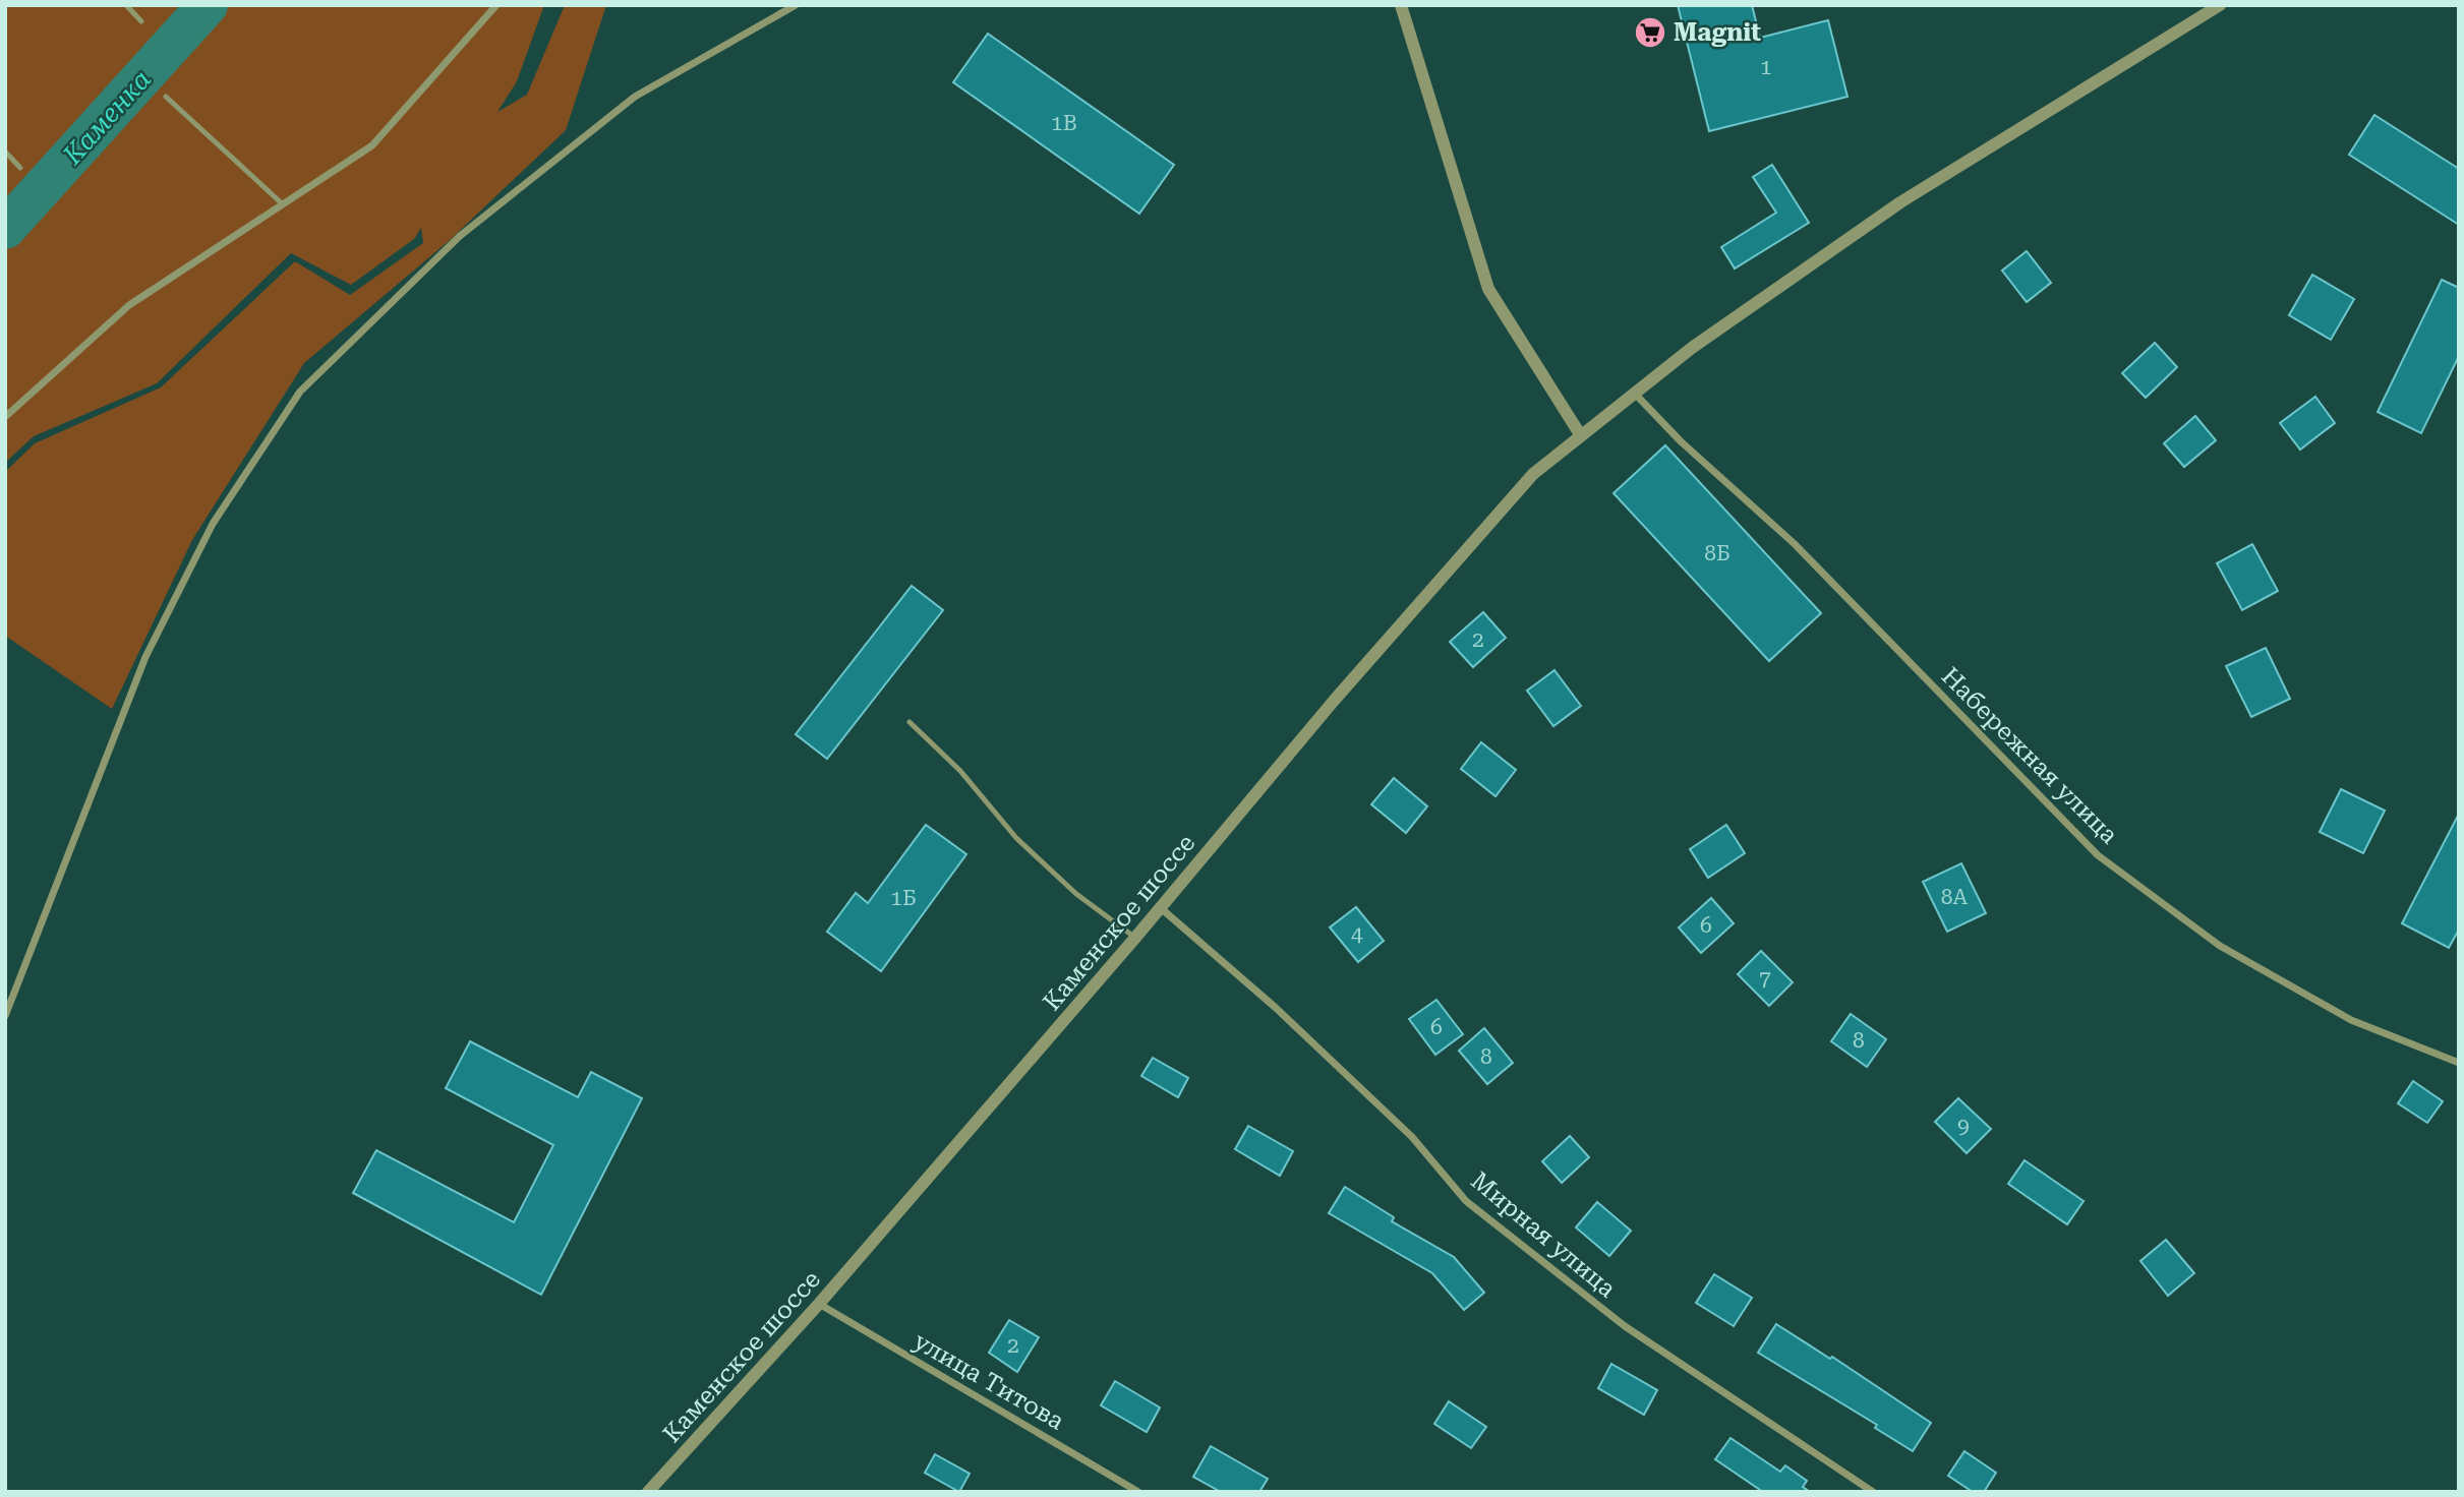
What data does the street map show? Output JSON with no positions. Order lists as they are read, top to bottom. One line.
{"streets":{"street":["Набережная улица","Каменское шоссе","Мирная улица","улица Титова"]},"crossings":[["Набережная улица","Каменское шоссе"],["Каменское шоссе","Мирная улица"],["Каменское шоссе","улица Титова"]],"water":["Каменка"],"places":{"supermarket":["Magnit"]},"house_numbers":["1","1В","8Б","2","8А","1Б","6","4","7","6","8","8","9","2"]}
